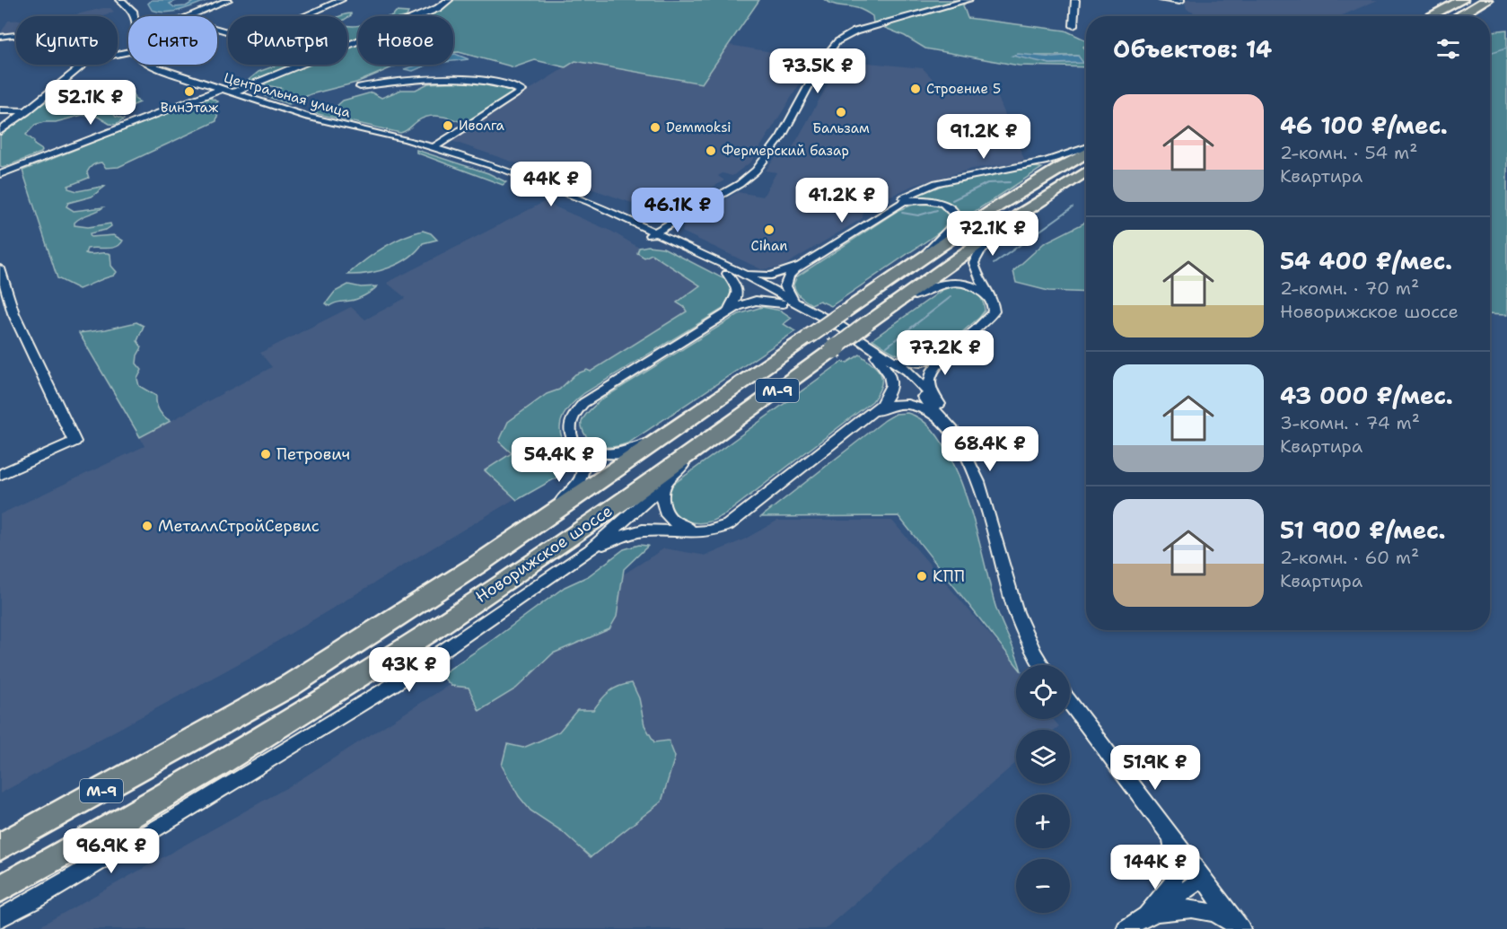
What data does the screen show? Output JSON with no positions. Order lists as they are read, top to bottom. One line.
{"streets":{"highway":["М-9","Новорижское шоссе"],"street":["Центральная улица"]},"crossings":[["М-9","Новорижское шоссе"]],"places":["Строение 5","ВинЭтаж","Бальзам","Иволга","Demmoksi","Фермерский базар","Cihan","Петрович","МеталлСтройСервис","КПП"],"page":{"chip":["Купить","Снять","Фильтры","Новое"],"heading":"Объектов: 14","price":["73.5K ₽","52.1K ₽","91.2K ₽","44K ₽","41.2K ₽","46.1K ₽","72.1K ₽","77.2K ₽","68.4K ₽","54.4K ₽","43K ₽","51.9K ₽","96.9K ₽","144K ₽"],"list":[{"name":"46 100 ₽/мес.","note":"2-комн. · 54 m² · Квартира"},{"name":"54 400 ₽/мес.","note":"2-комн. · 70 m² · Новорижское шоссе"},{"name":"43 000 ₽/мес.","note":"3-комн. · 74 m² · Квартира"},{"name":"51 900 ₽/мес.","note":"2-комн. · 60 m² · Квартира"}],"map_buttons":["+","−"]}}
